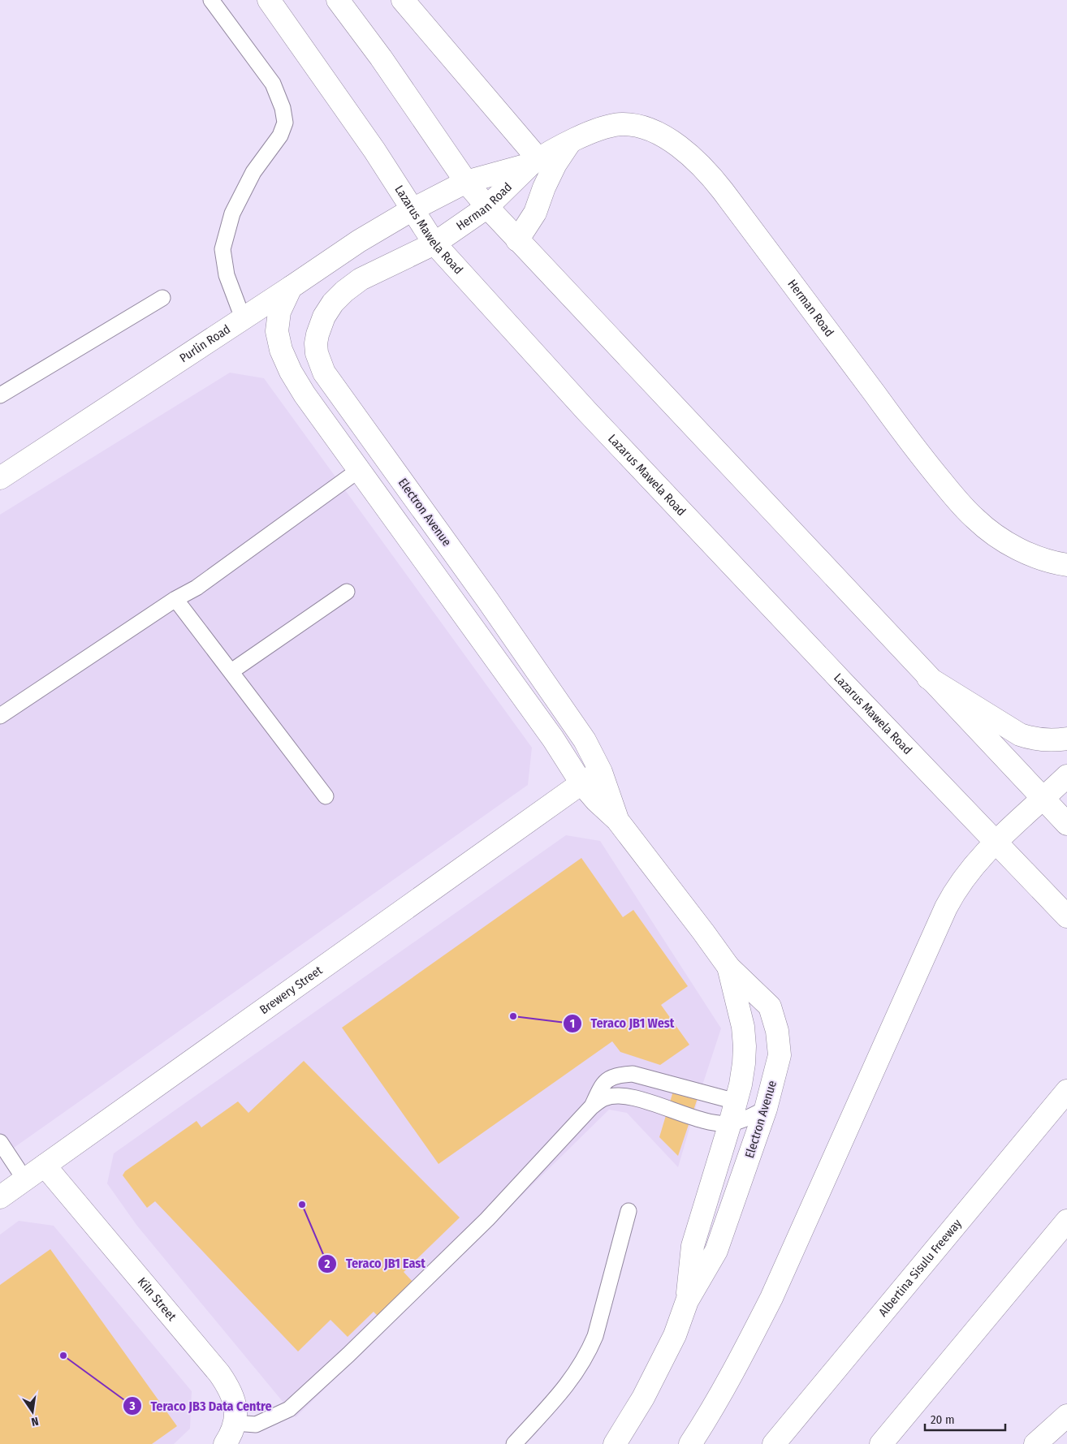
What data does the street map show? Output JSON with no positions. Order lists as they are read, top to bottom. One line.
{"streets":{"main road":["Herman Road","Lazarus Mawela Road","Purlin Road","Electron Avenue","Brewery Street","Albertina Sisulu Freeway","Kiln Street"]},"crossings":[["Herman Road","Lazarus Mawela Road"],["Herman Road","Purlin Road"],["Herman Road","Electron Avenue"],["Lazarus Mawela Road","Purlin Road"],["Lazarus Mawela Road","Electron Avenue"],["Purlin Road","Electron Avenue"],["Electron Avenue","Brewery Street"],["Brewery Street","Kiln Street"]],"places":["Teraco JB1 West","Teraco JB1 East","Teraco JB3 Data Centre"],"scale_bar":"20 m","north":"bottom"}
